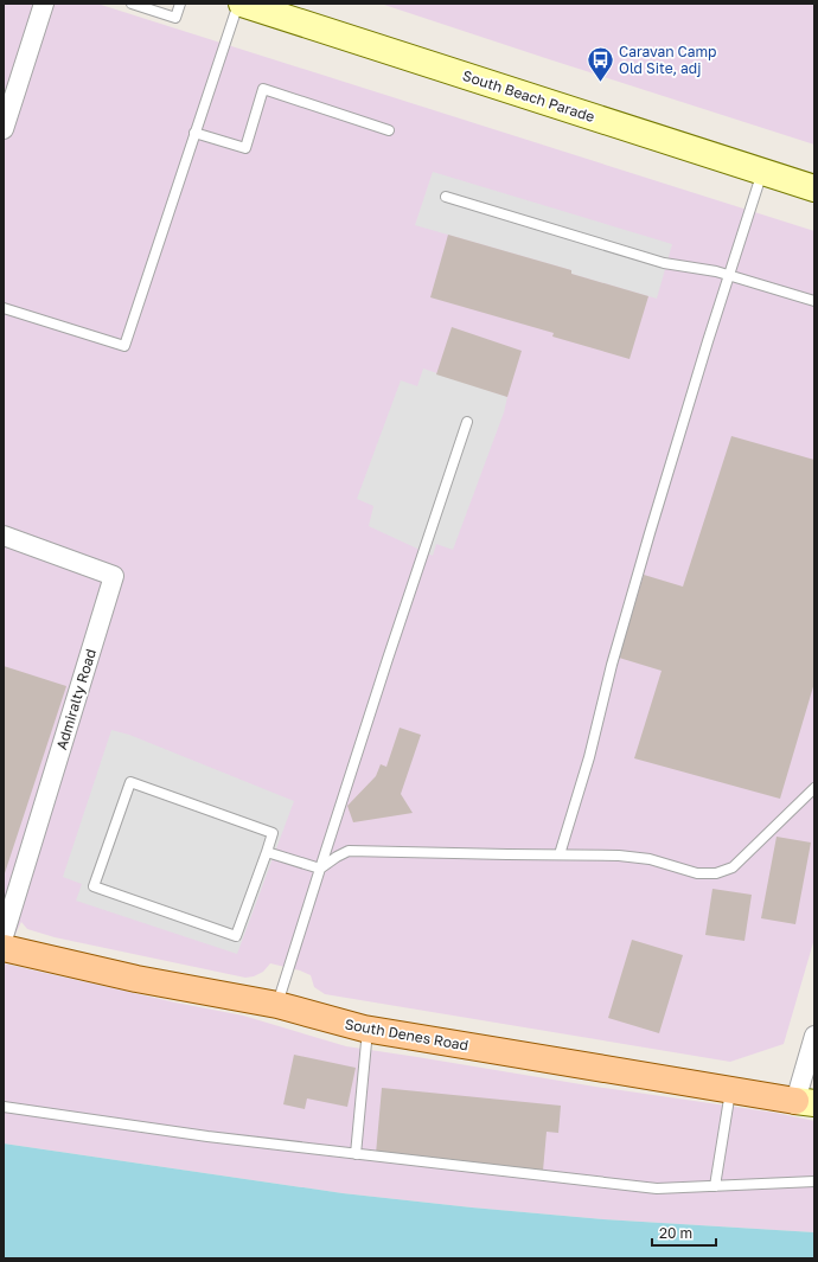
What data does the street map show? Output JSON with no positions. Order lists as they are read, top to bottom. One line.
{"streets":{"main road":["South Denes Road"],"street":["South Beach Parade","Admiralty Road"]},"places":{"bus stop":["Caravan Camp Old Site, adj"]},"scale_bar":"20 m"}
